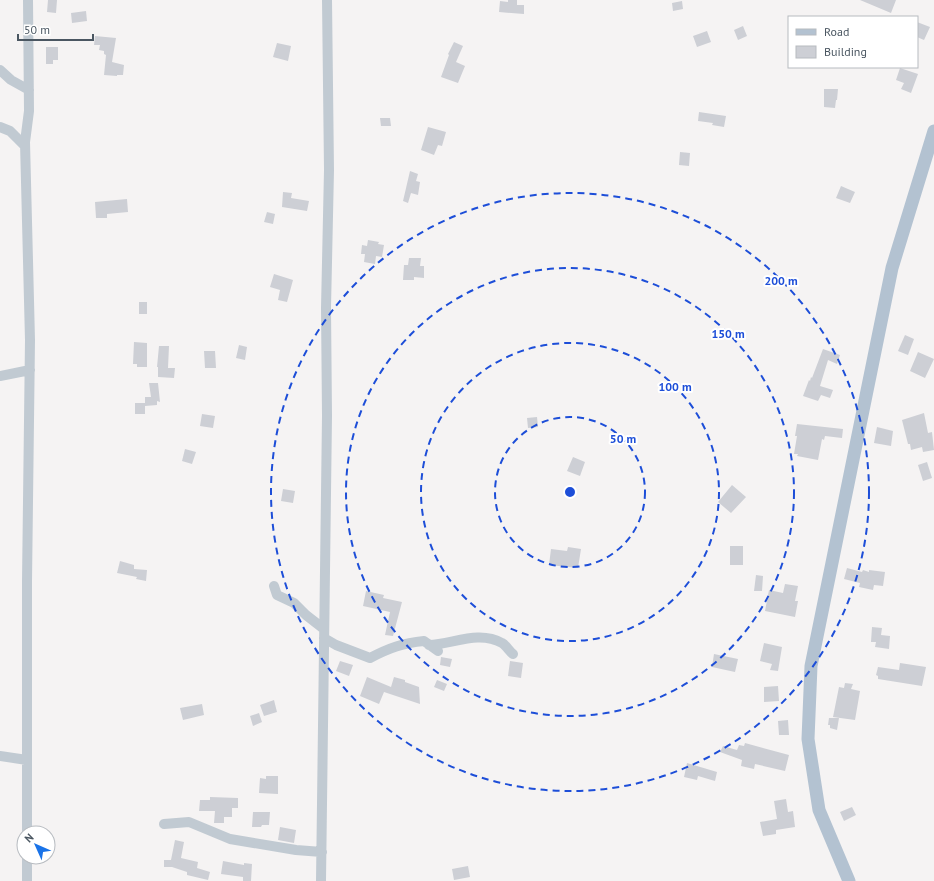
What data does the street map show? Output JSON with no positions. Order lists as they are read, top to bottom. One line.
{"legend":["Road","Building"],"scale_bar":"50 m","north":"top left","rings":["200 m","150 m","100 m","50 m"]}
